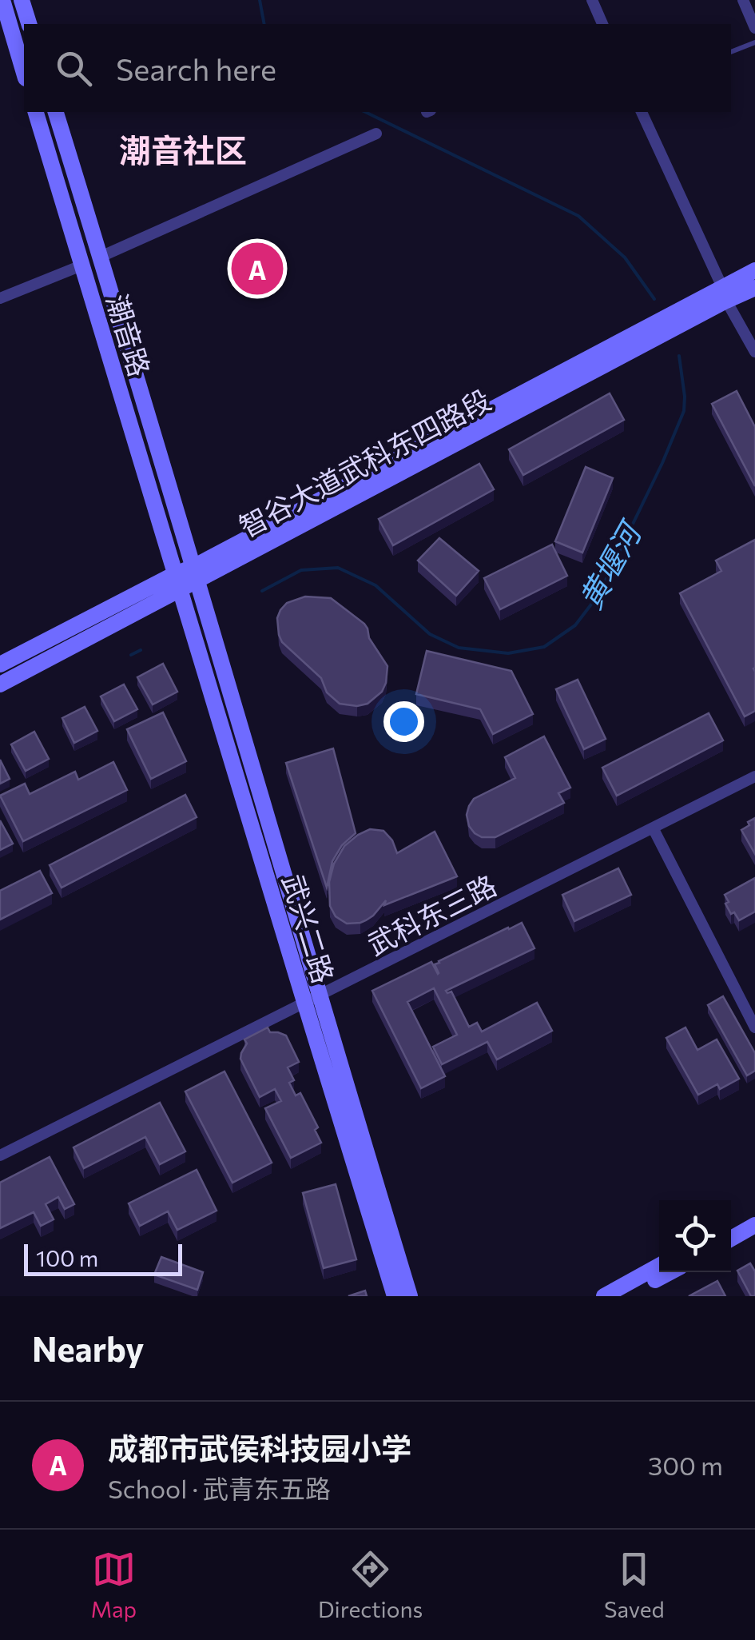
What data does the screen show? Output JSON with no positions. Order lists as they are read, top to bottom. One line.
{"streets":{"street":["潮音路","智谷大道武科东四路段","武科东三路","武兴二路"]},"crossings":[["潮音路","智谷大道武科东四路段"],["潮音路","武科东三路"],["潮音路","武兴二路"],["智谷大道武科东四路段","武兴二路"],["武科东三路","武兴二路"]],"districts":["潮音社区"],"water":["黄堰河"],"scale_bar":"100 m","page":{"search":"Search here","pins":"A","scale":"100 m","heading":"Nearby","list":[{"mark":"A","name":"成都市武侯科技园小学","note":"School · 武青东五路","value":"300 m"}],"nav":["Map","Directions","Saved"]}}
